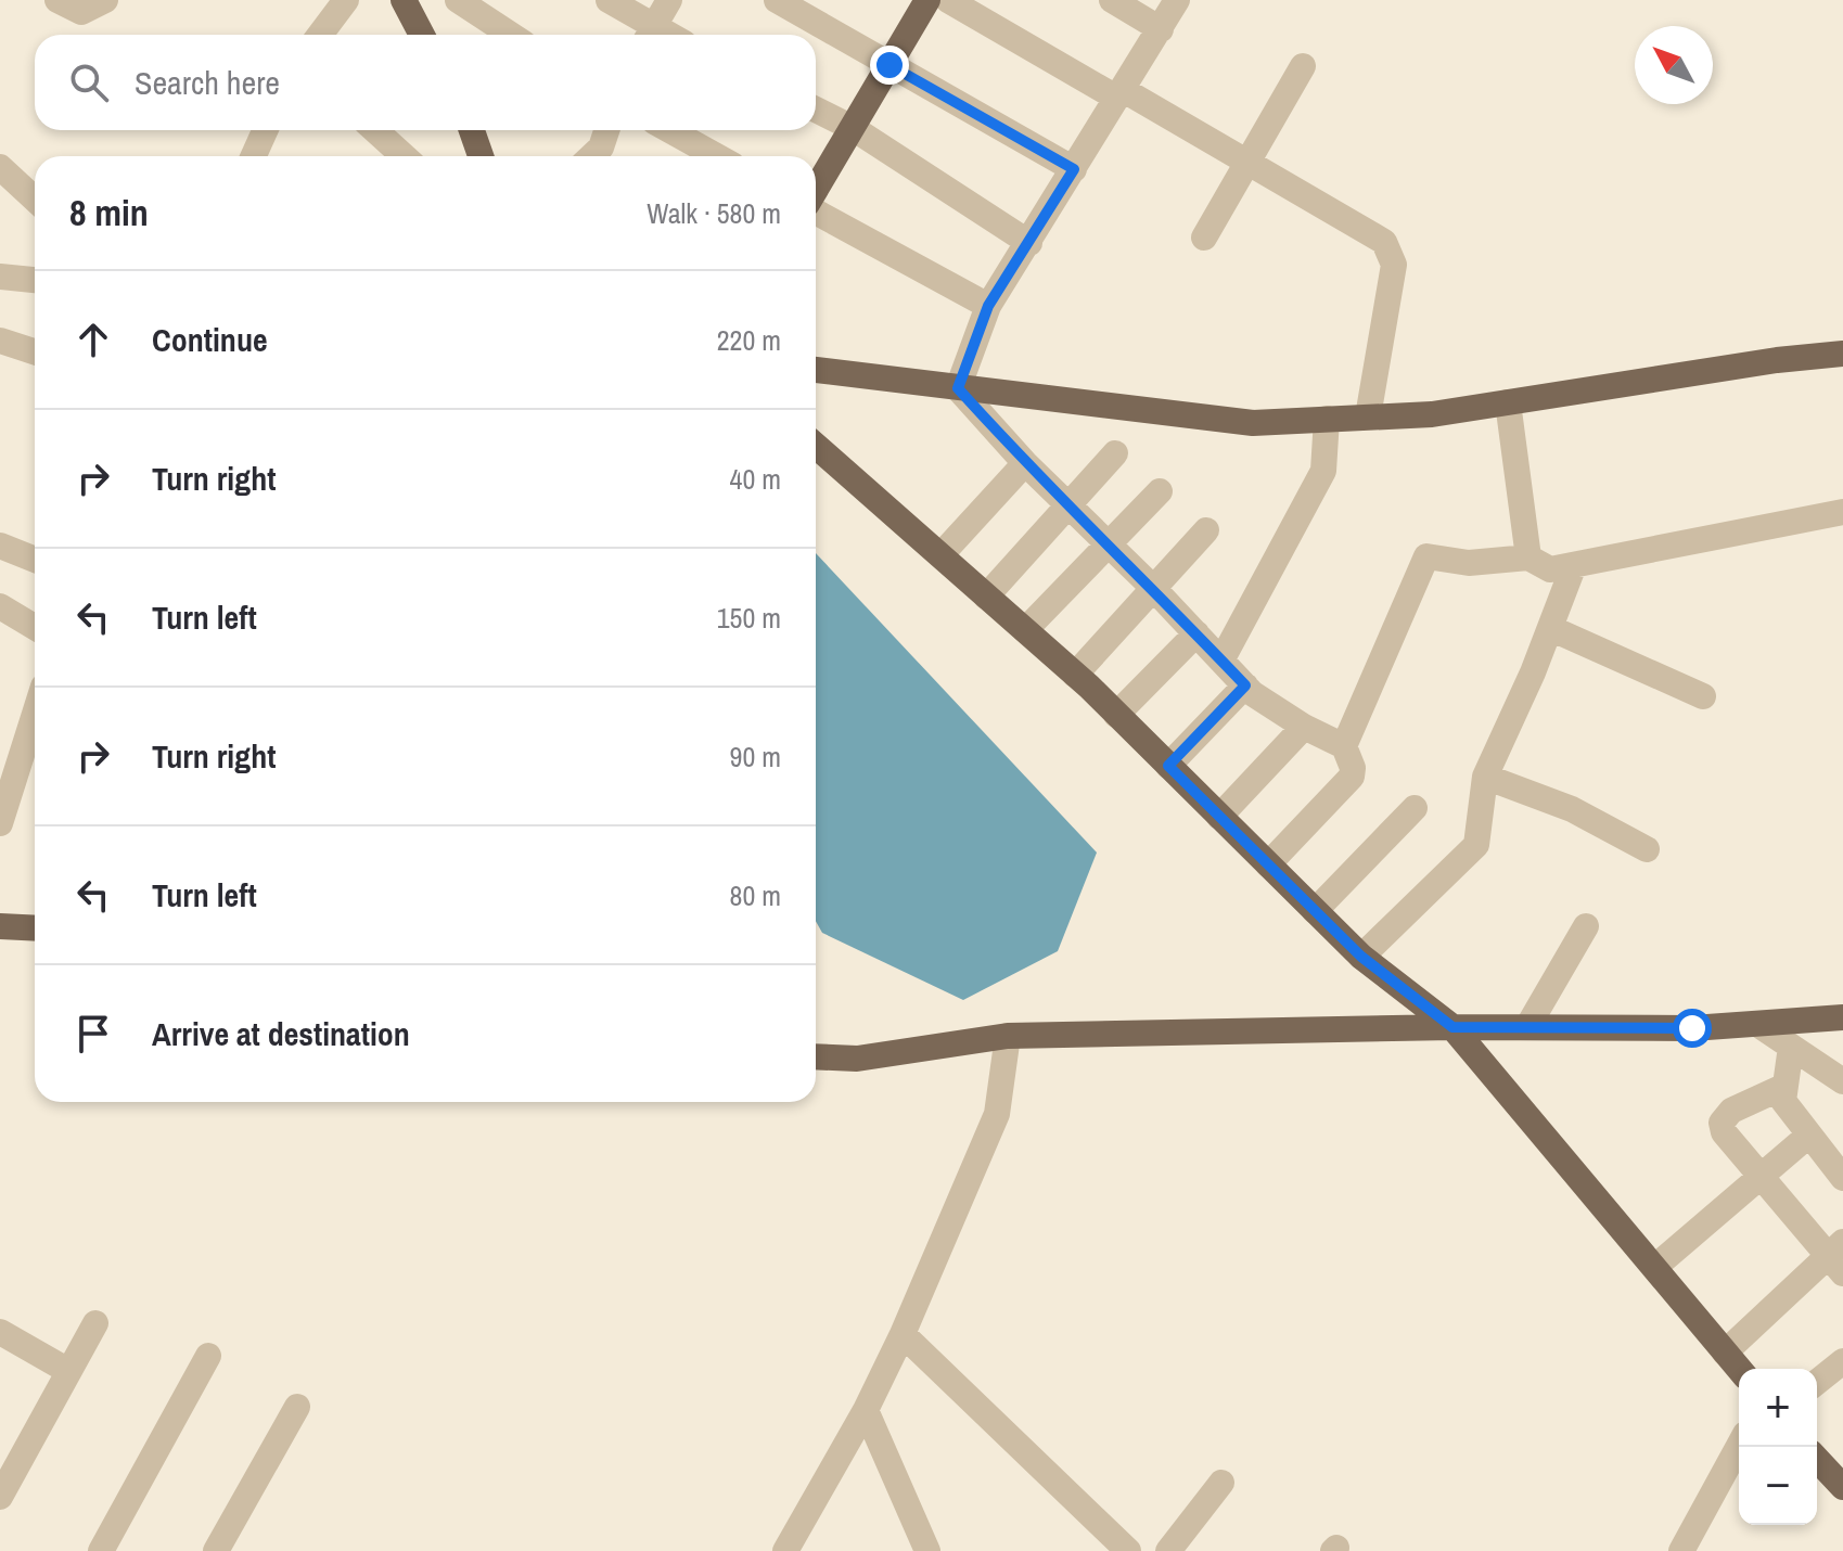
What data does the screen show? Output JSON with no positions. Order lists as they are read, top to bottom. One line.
{"north":"top left","page":{"search":"Search here","heading":["8 min","Walk · 580 m"],"list":[["Continue","220 m"],["Turn right","40 m"],["Turn left","150 m"],["Turn right","90 m"],["Turn left","80 m"],"Arrive at destination"],"map_buttons":["+","−"]}}
